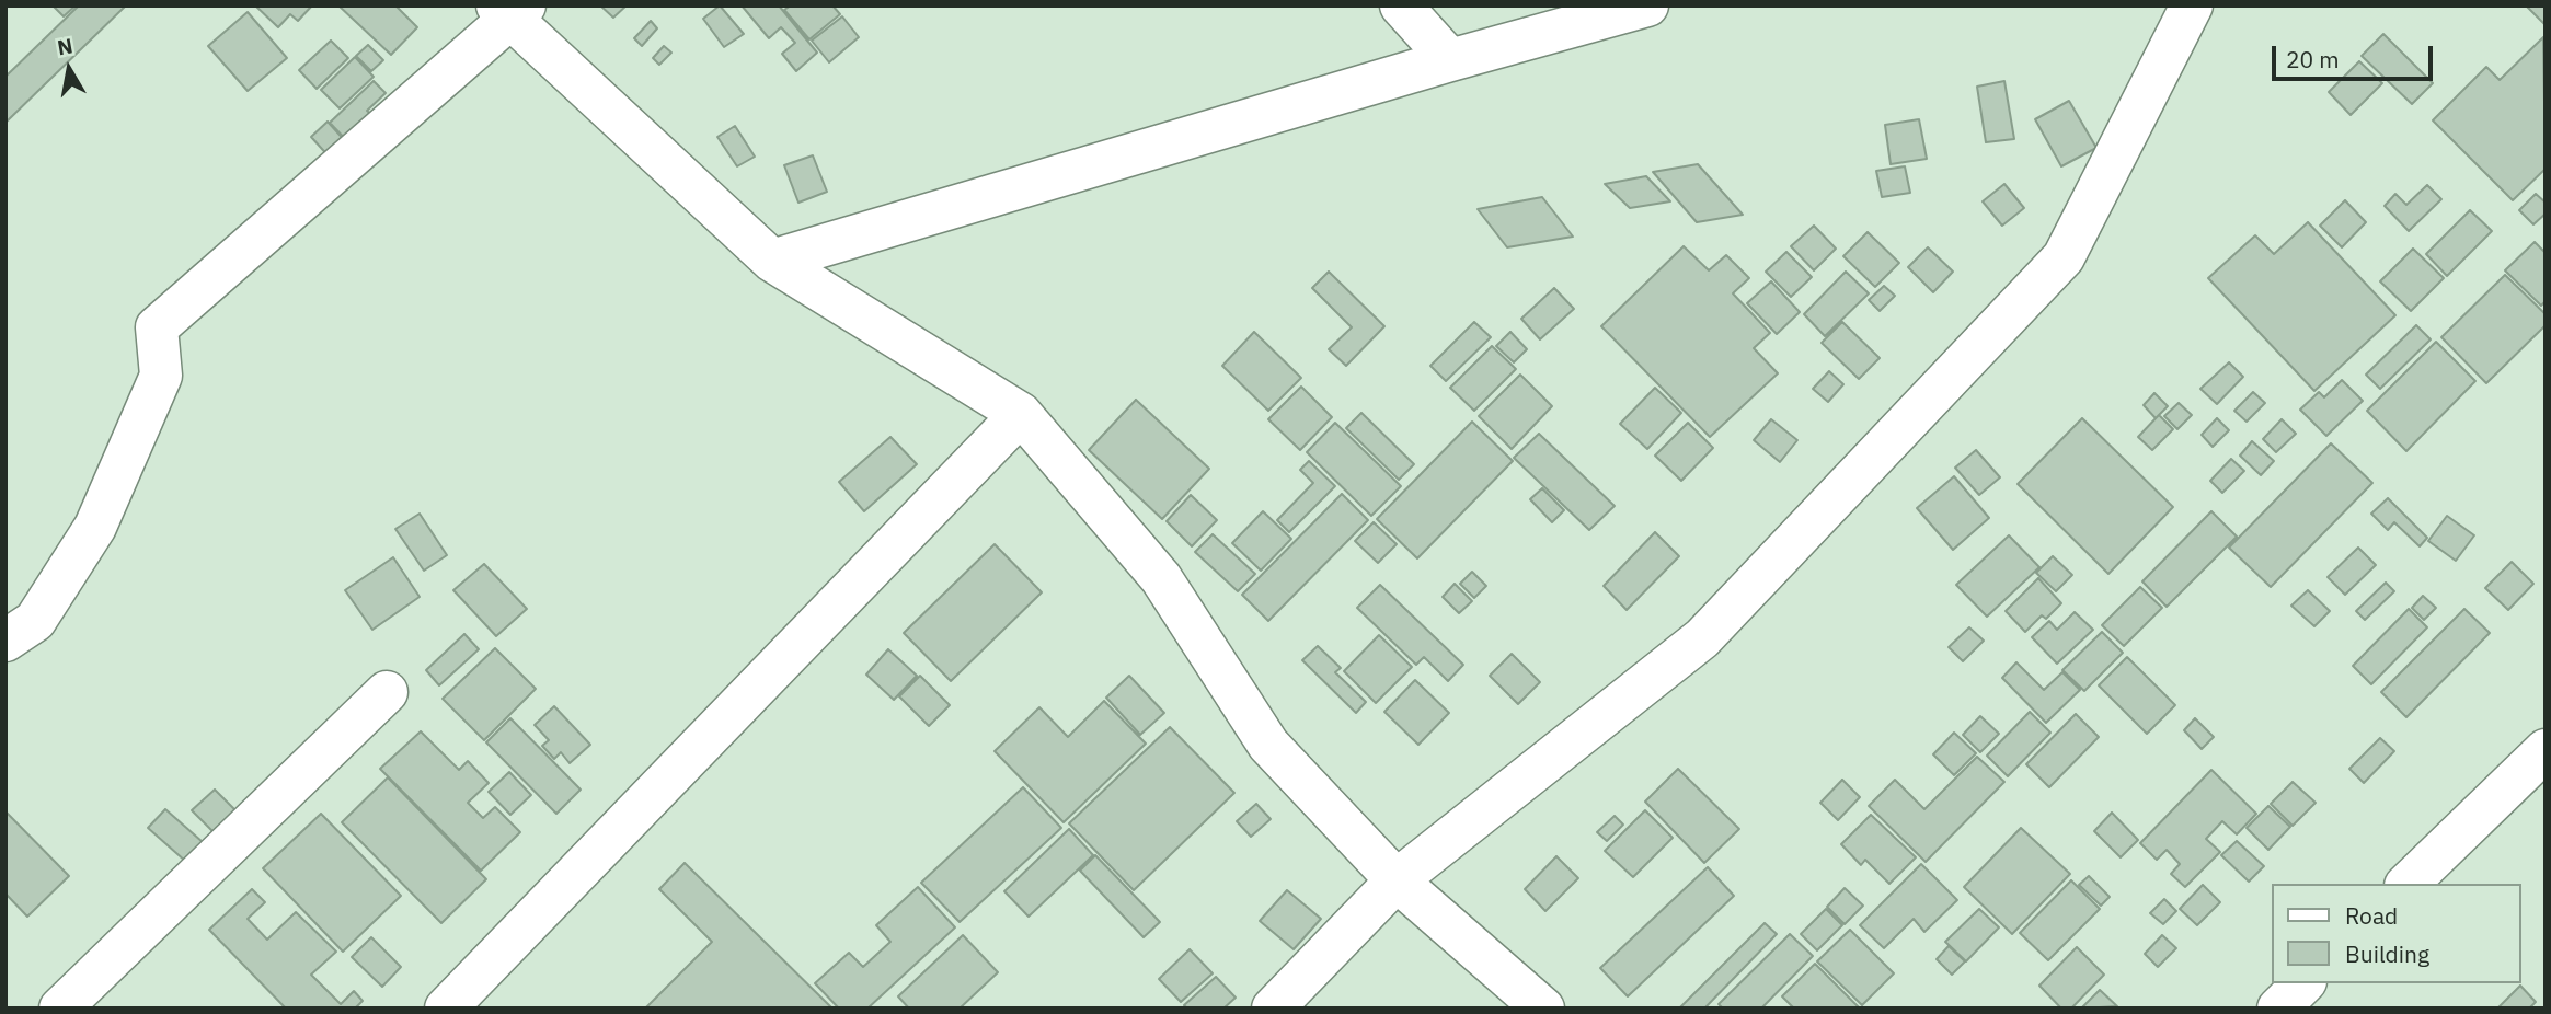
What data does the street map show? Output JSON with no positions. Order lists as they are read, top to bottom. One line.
{"legend":["Road","Building"],"scale_bar":"20 m","north":"top"}
